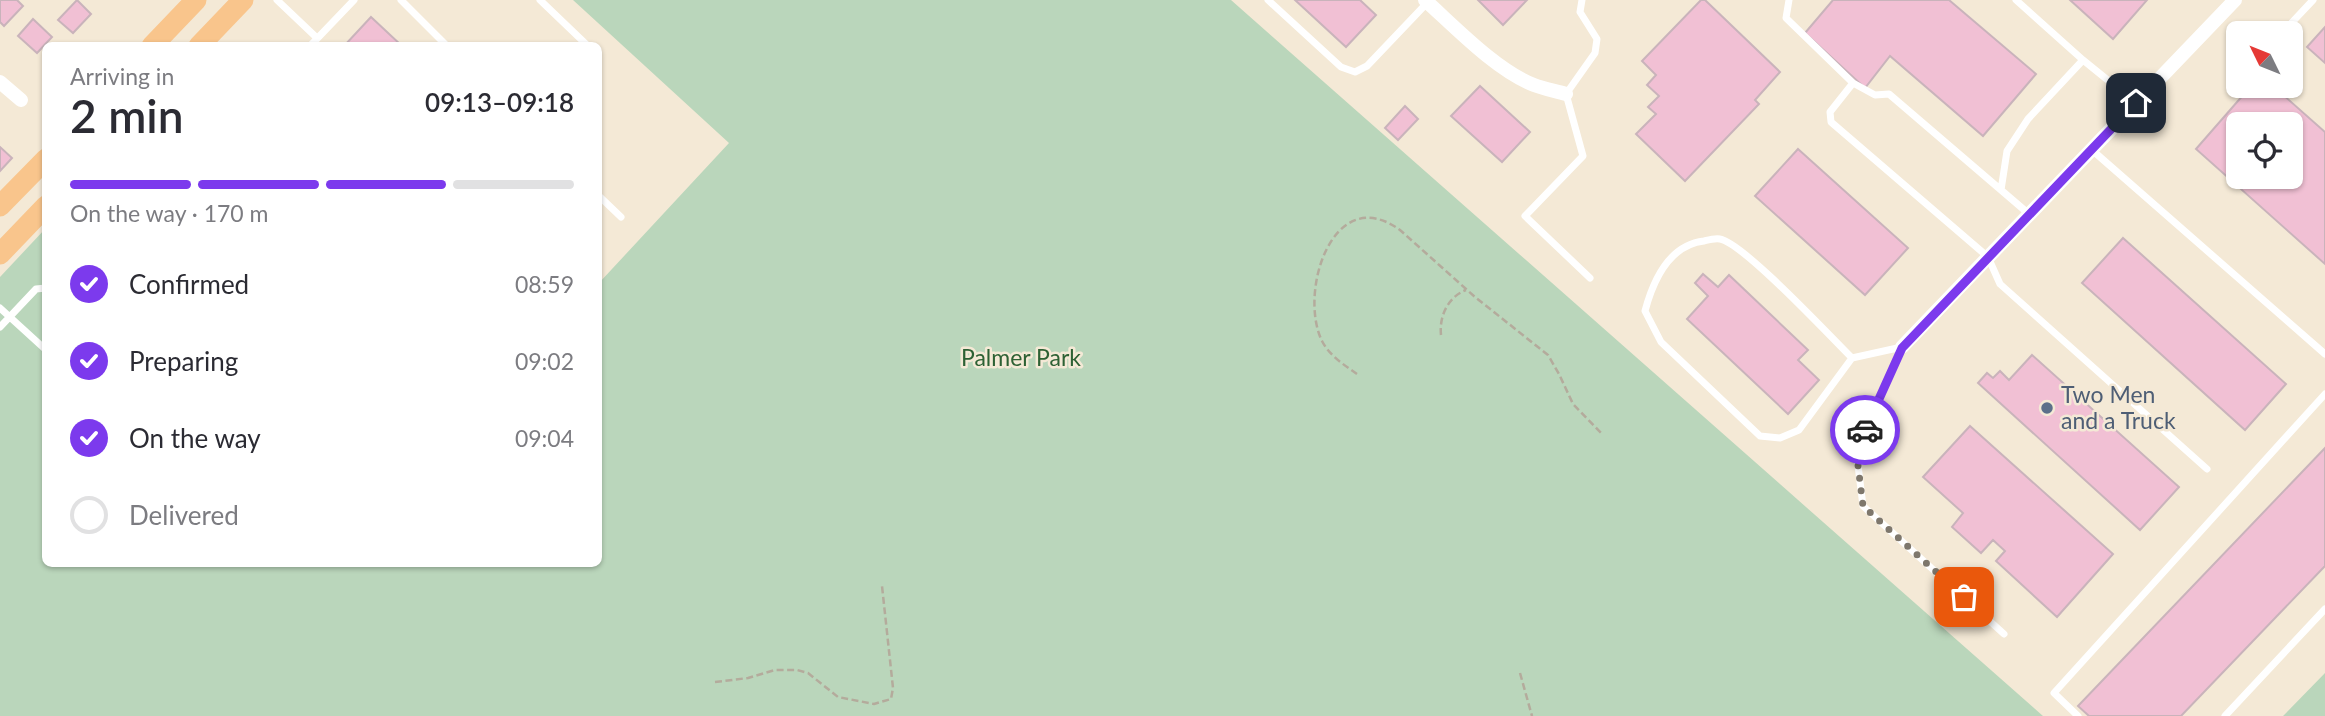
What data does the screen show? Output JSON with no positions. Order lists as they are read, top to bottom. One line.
{"parks":["Palmer Park"],"places":["Two Men and a Truck"],"north":"top left","page":{"heading":["2 min","Arriving in","09:13–09:18"],"bar":"On the way · 170 m","list":[["Confirmed","08:59"],["Preparing","09:02"],["On the way","09:04"],"Delivered"]}}
